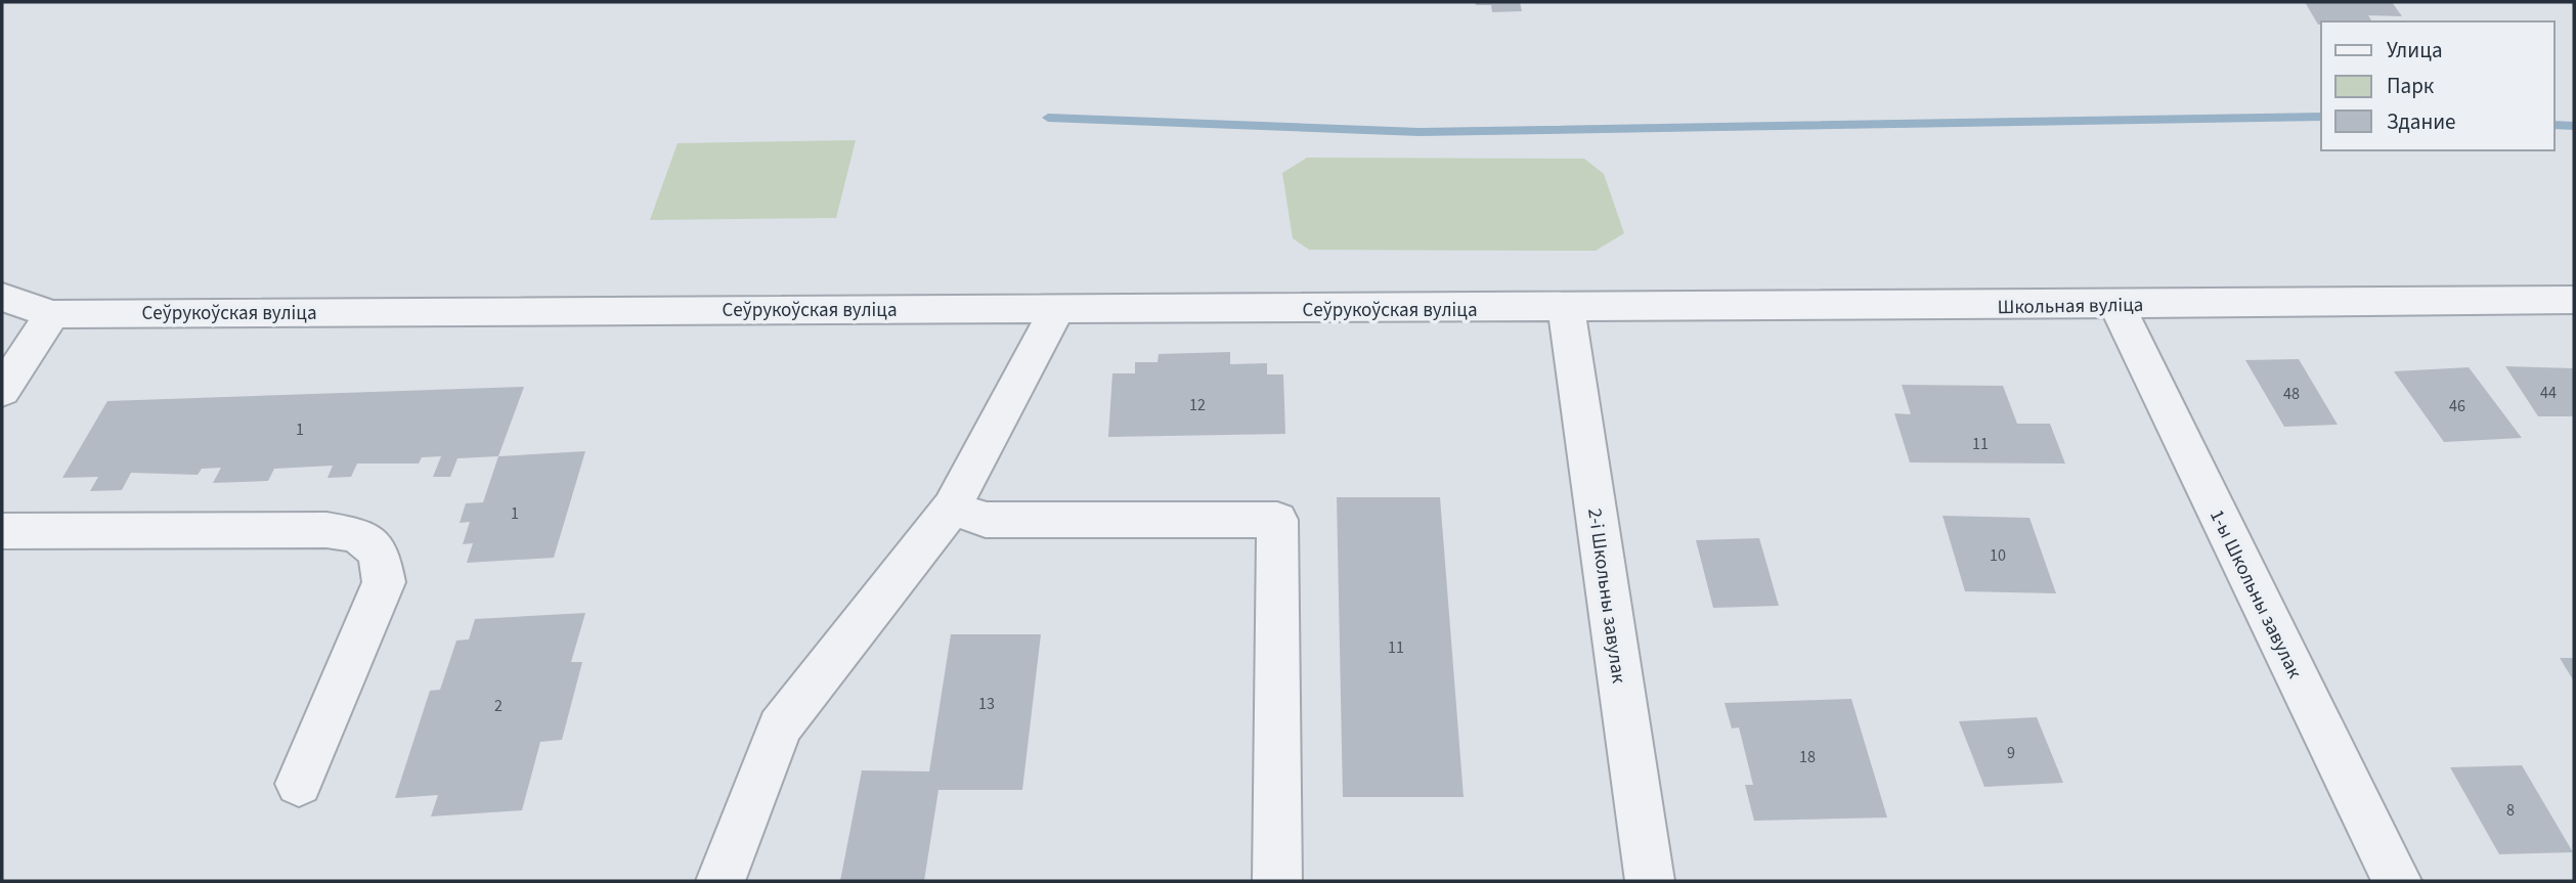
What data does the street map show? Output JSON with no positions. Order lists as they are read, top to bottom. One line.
{"streets":{"street":["Школьная вуліца","Сеўрукоўская вуліца","1-ы Школьны завулак","2-і Школьны завулак"]},"crossings":[["Школьная вуліца","Сеўрукоўская вуліца"],["Школьная вуліца","1-ы Школьны завулак"],["Школьная вуліца","2-і Школьны завулак"],["Сеўрукоўская вуліца","2-і Школьны завулак"]],"house_numbers":["44","48","12","46","1","11","1","10","11","13","2","9","18","8"],"legend":["Улица","Парк","Здание"]}
